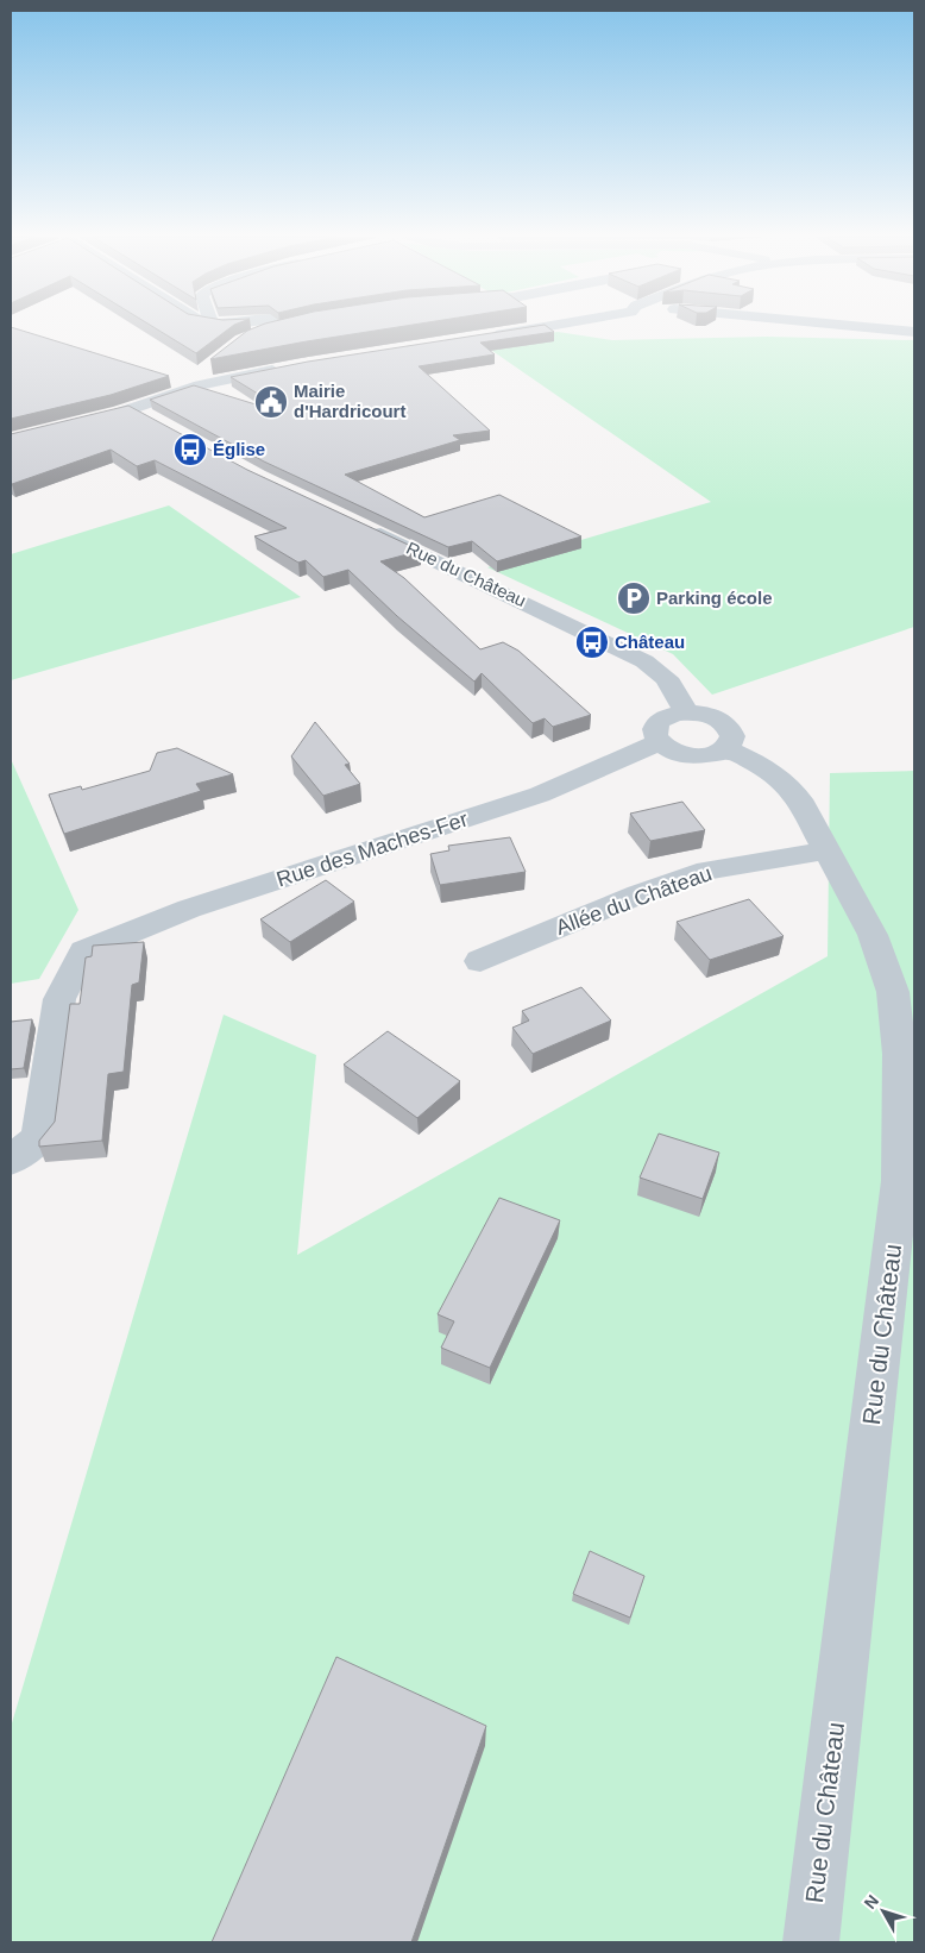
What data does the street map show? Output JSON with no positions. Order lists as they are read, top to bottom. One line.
{"streets":{"street":["Rue du Château","Rue des Maches-Fer","Allée du Château"]},"crossings":[["Rue du Château","Allée du Château"]],"places":{"public building":["Mairie d'Hardricourt"],"bus stop":["Église","Château"],"parking":["Parking école"]},"north":"top left"}
